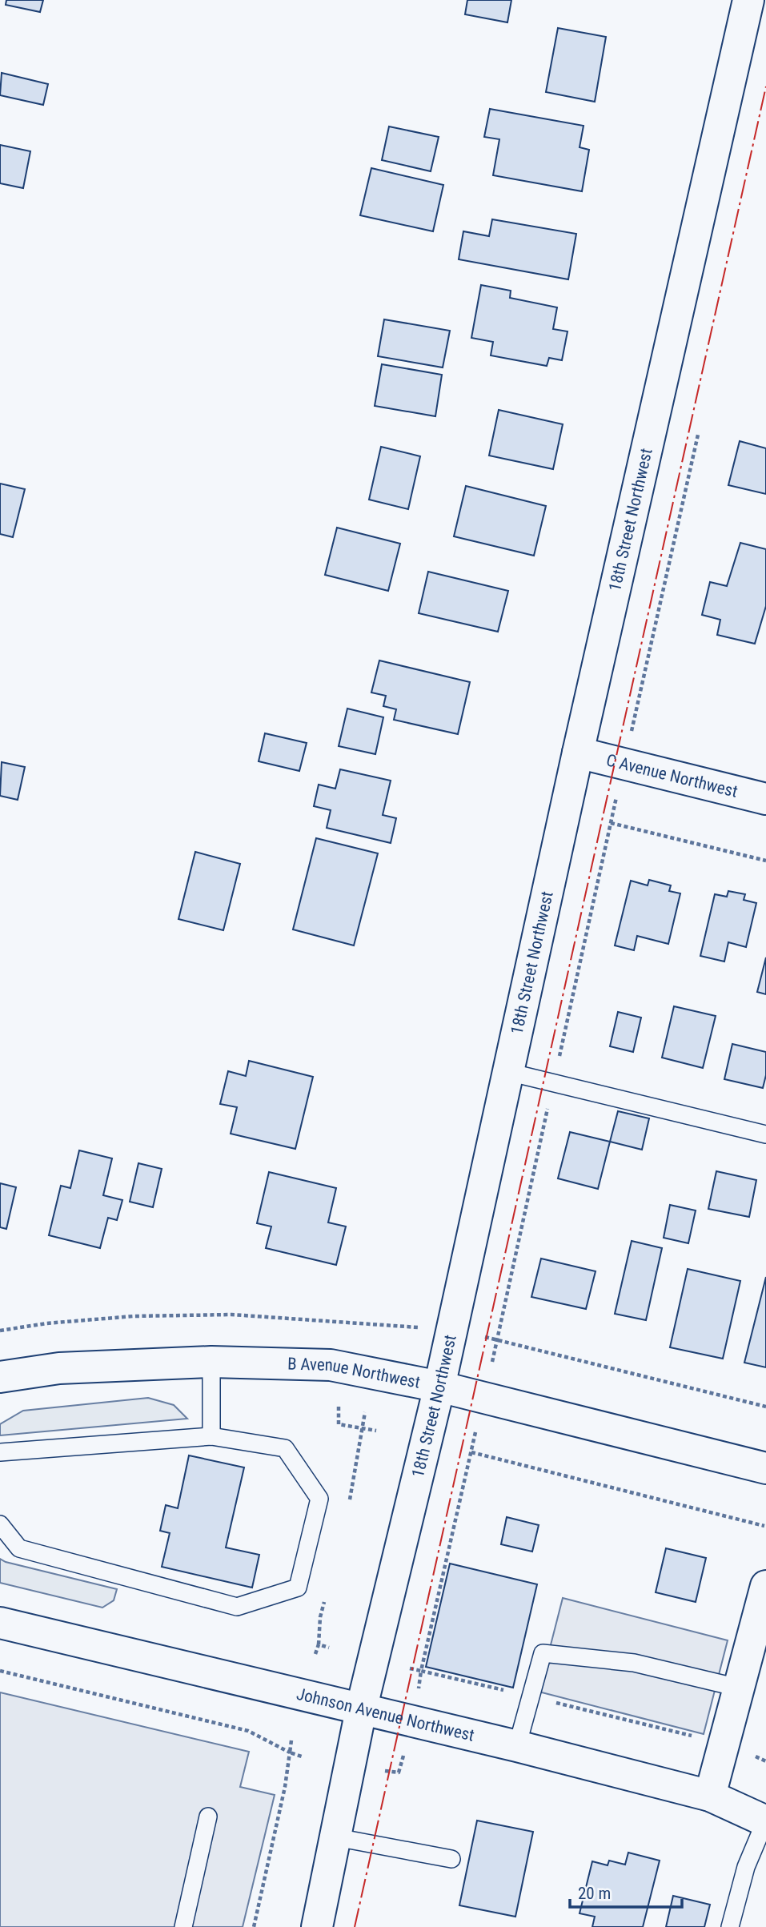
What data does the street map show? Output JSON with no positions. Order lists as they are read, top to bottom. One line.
{"streets":{"street":["18th Street Northwest","C Avenue Northwest","B Avenue Northwest","Johnson Avenue Northwest"]},"crossings":[["18th Street Northwest","C Avenue Northwest"],["18th Street Northwest","B Avenue Northwest"],["18th Street Northwest","Johnson Avenue Northwest"]],"scale_bar":"20 m"}
